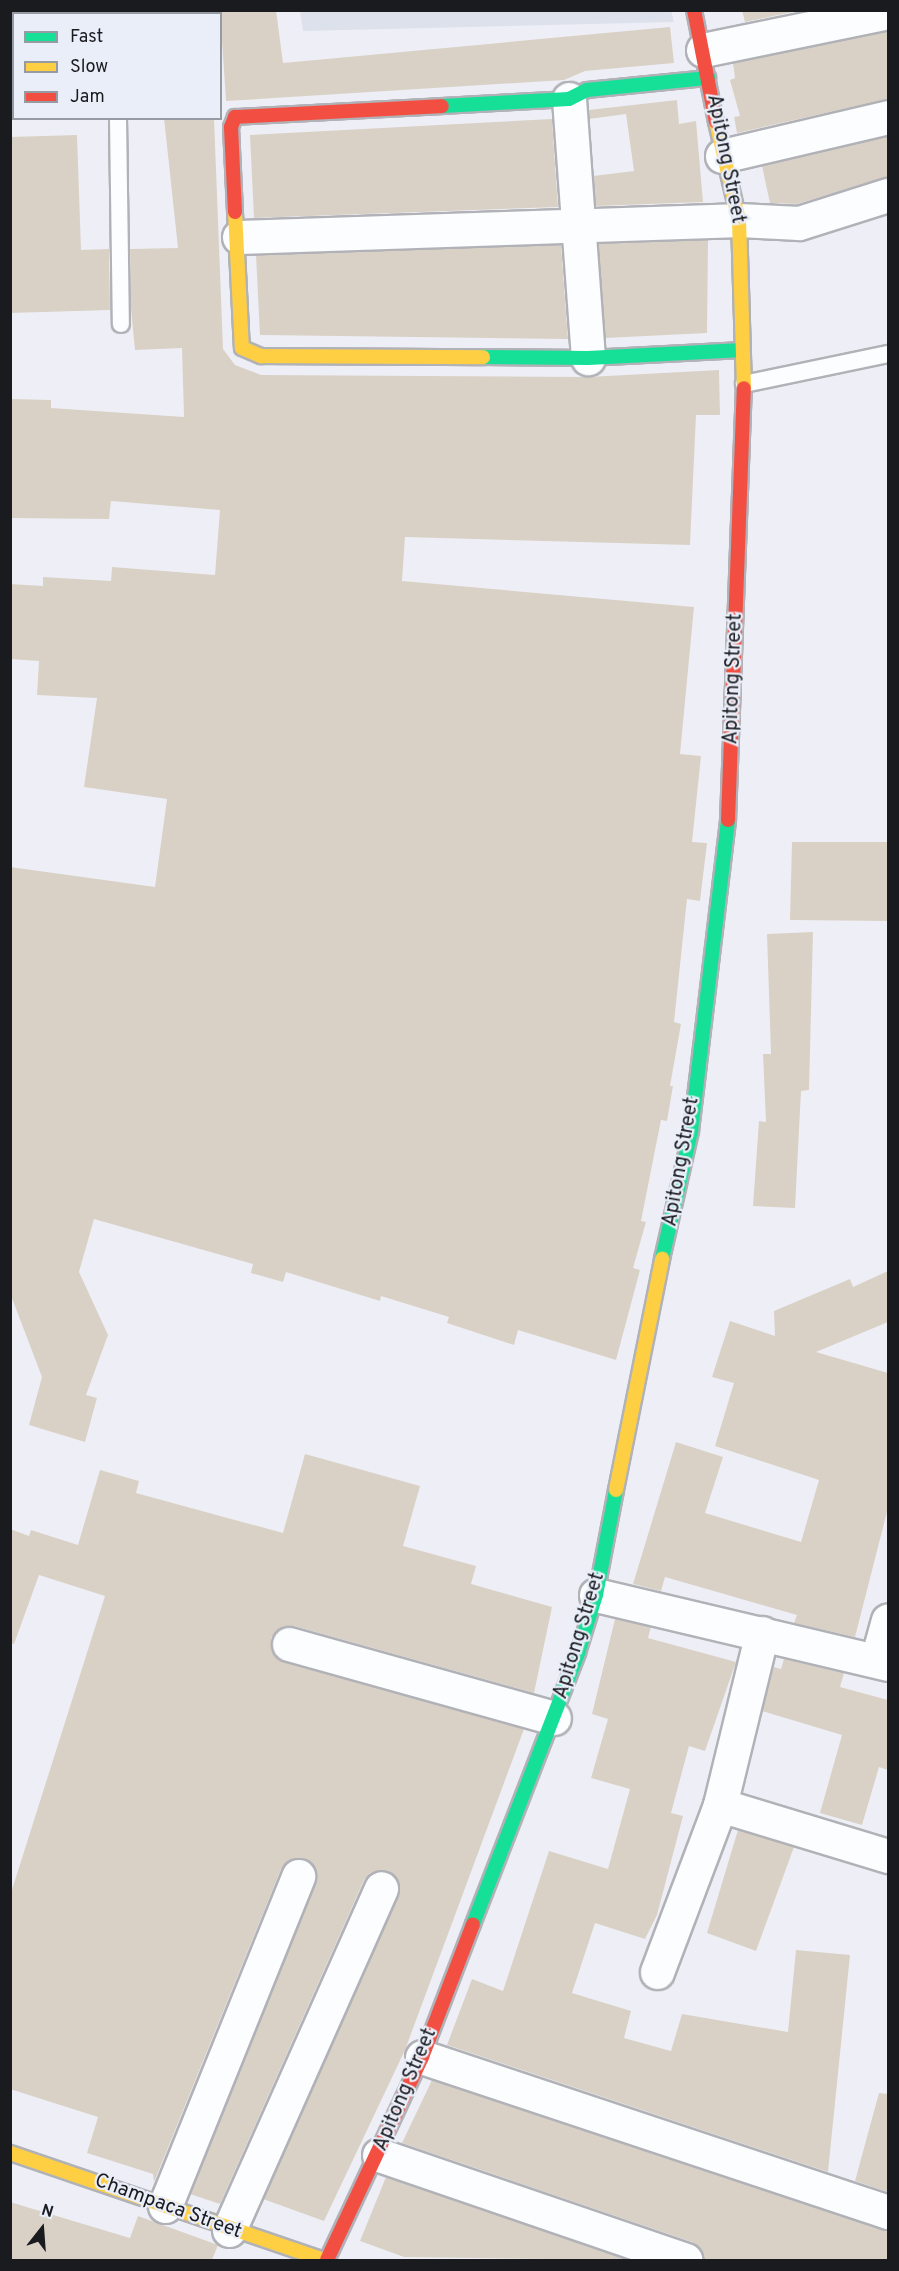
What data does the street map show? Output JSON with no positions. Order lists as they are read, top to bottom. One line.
{"streets":{"street":["Apitong Street","Champaca Street"]},"crossings":[["Apitong Street","Champaca Street"]],"legend":["Fast","Slow","Jam"],"north":"top"}
